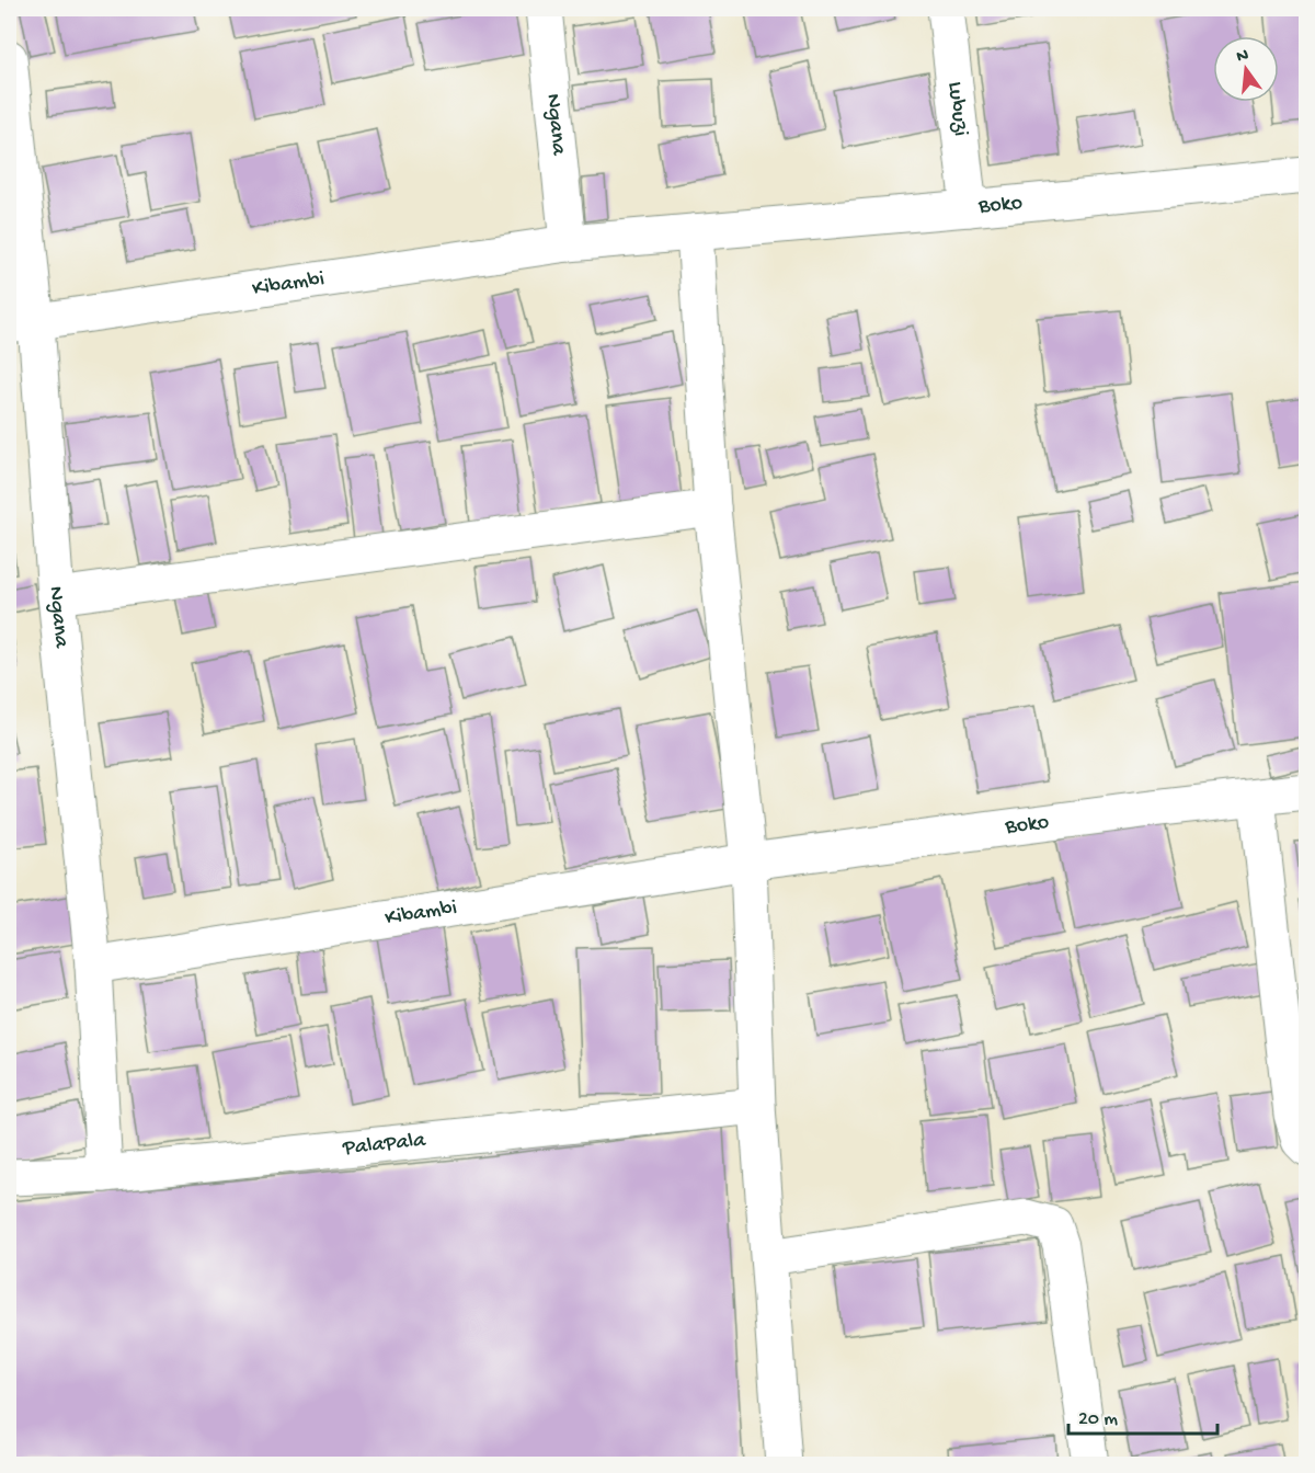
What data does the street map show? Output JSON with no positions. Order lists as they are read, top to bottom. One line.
{"streets":{"street":["Lubuzi","Ngana","Boko","Kibambi","PalaPala"]},"crossings":[["Lubuzi","Boko"],["Ngana","Boko"],["Ngana","Kibambi"],["Ngana","PalaPala"],["Boko","Kibambi"]],"scale_bar":"20 m","north":"top"}
